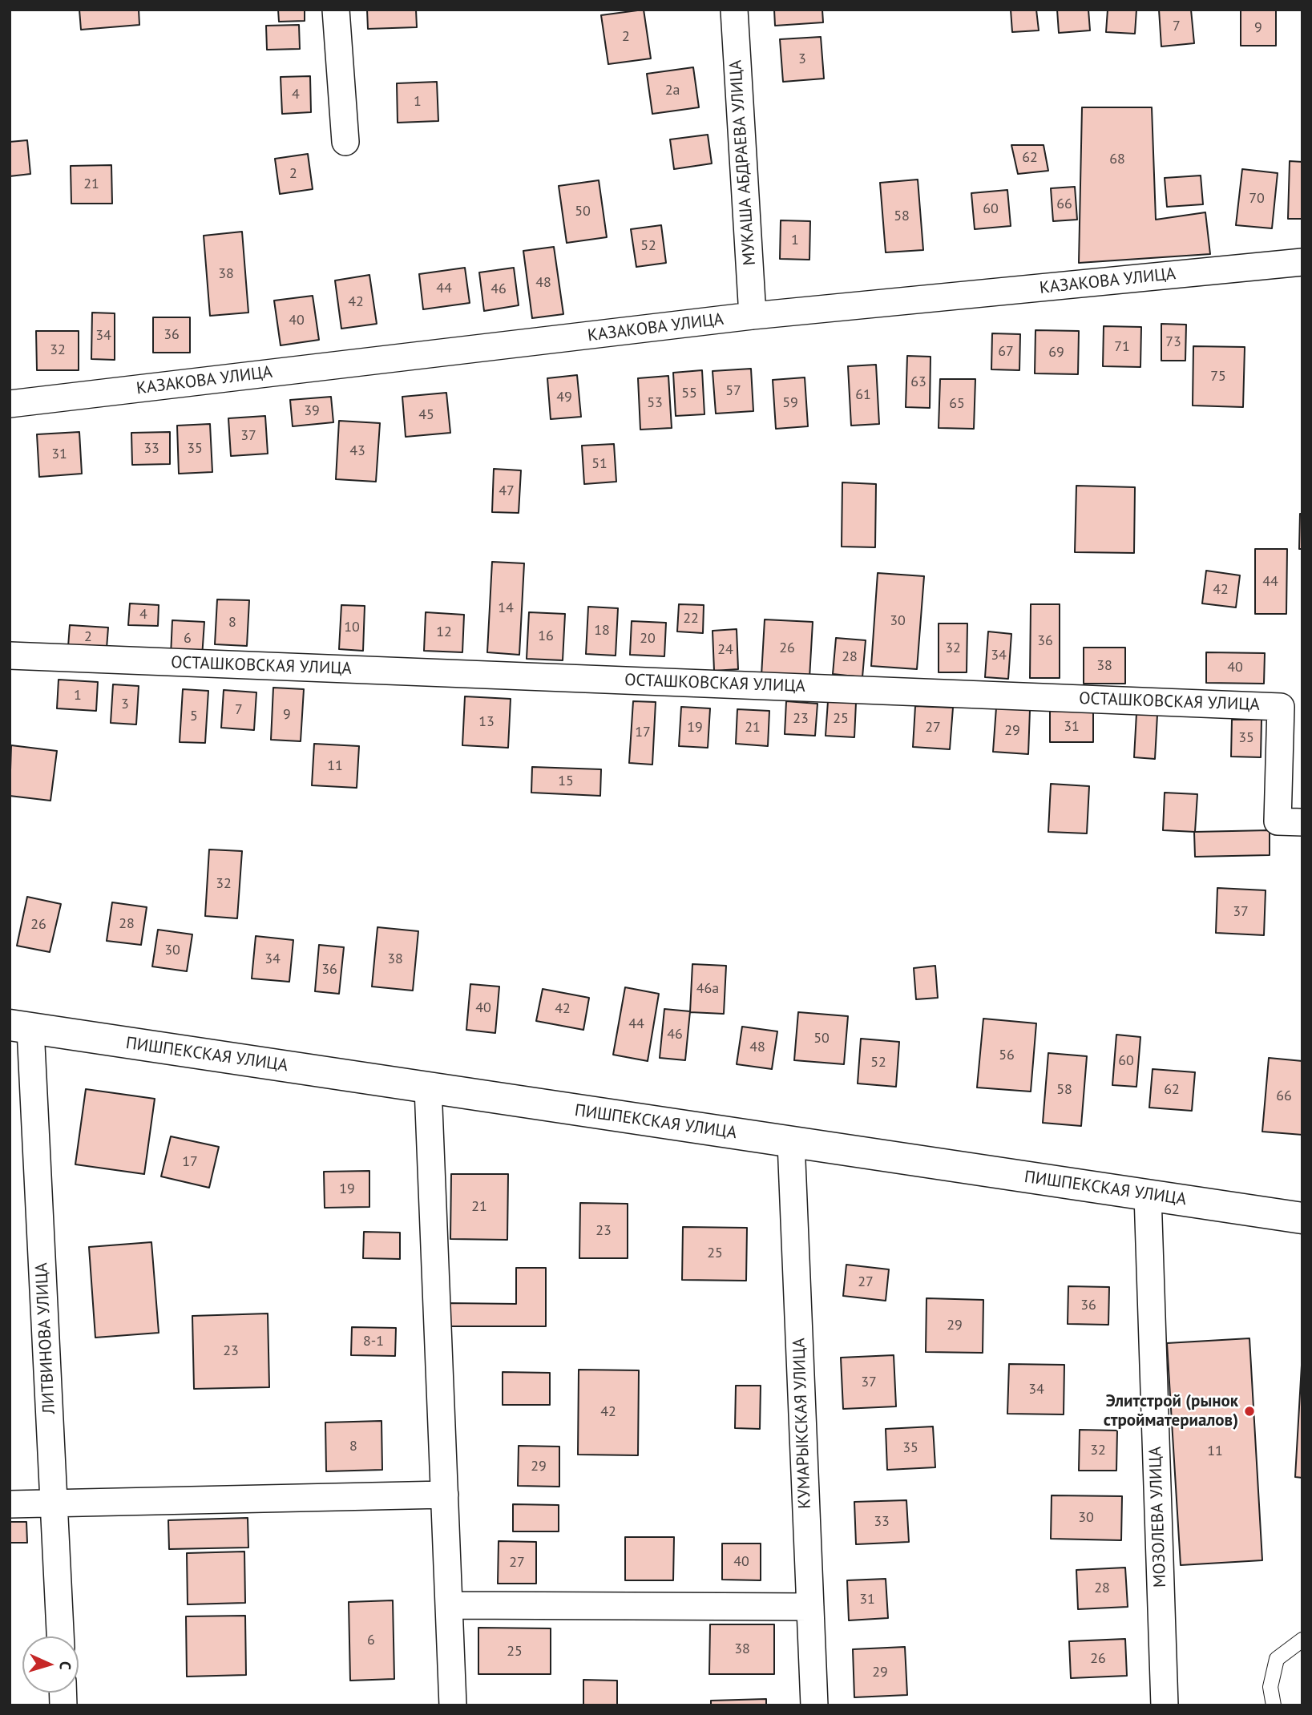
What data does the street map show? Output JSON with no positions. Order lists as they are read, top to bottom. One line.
{"streets":{"street":["МУКАША АБДРАЕВА УЛИЦА","КАЗАКОВА УЛИЦА","ОСТАШКОВСКАЯ УЛИЦА","ПИШПЕКСКАЯ УЛИЦА","ЛИТВИНОВА УЛИЦА","КУМАРЫКСКАЯ УЛИЦА","МОЗОЛЕВА УЛИЦА"]},"crossings":[["МУКАША АБДРАЕВА УЛИЦА","КАЗАКОВА УЛИЦА"],["ПИШПЕКСКАЯ УЛИЦА","ЛИТВИНОВА УЛИЦА"],["ПИШПЕКСКАЯ УЛИЦА","КУМАРЫКСКАЯ УЛИЦА"],["ПИШПЕКСКАЯ УЛИЦА","МОЗОЛЕВА УЛИЦА"]],"places":["Элитстрой (рынок стройматериалов)"],"house_numbers":["7","9","2","3","2a","4","1","62","68","2","21","70","66","60","50","58","1","52","38","48","44","46","42","40","36","34","73","71","32","67","69","75","63","57","55","61","49","53","59","65","39","45","37","33","35","43","31","51","47","44","42","14","4","22","30","8","10","18","12","16","2","6","20","36","26","32","24","34","28","38","40","1","3","7","9","5","23","25","13","31","19","21","27","29","17","35","11","15","32","37","28","26","30","34","38","36","46a","40","42","44","46","50","48","56","60","52","58","62","66","17","19","21","23","25","27","36","29","8-1","23","37","34","42","8","35","32","11","29","30","33","40","27","28","31","6","38","25","26","29"],"north":"right"}
